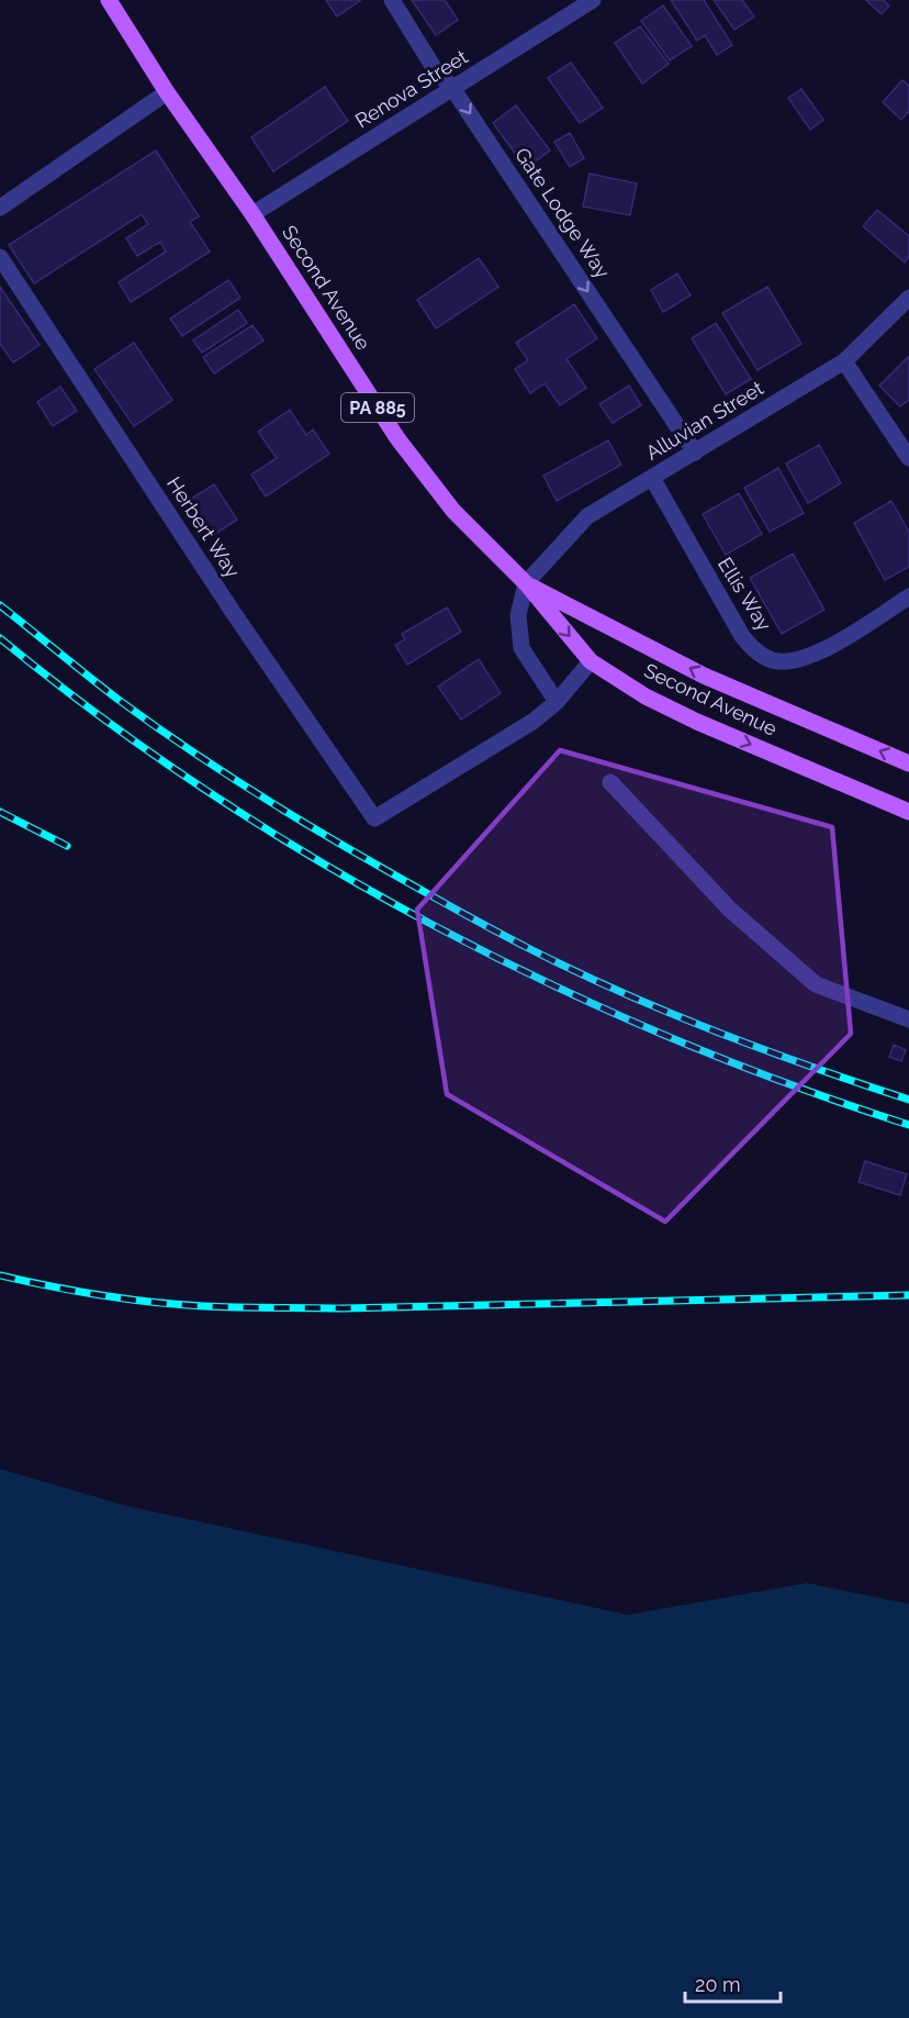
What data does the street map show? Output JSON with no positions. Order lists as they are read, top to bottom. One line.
{"streets":{"main road":["Second Avenue","PA 885"],"street":["Renova Street","Gate Lodge Way","Alluvian Street","Herbert Way","Ellis Way"]},"crossings":[["Renova Street","Gate Lodge Way"],["Renova Street","Second Avenue"],["Gate Lodge Way","Alluvian Street"],["Second Avenue","Alluvian Street"],["Alluvian Street","Ellis Way"]],"one_way":["Gate Lodge Way"],"scale_bar":"20 m"}
